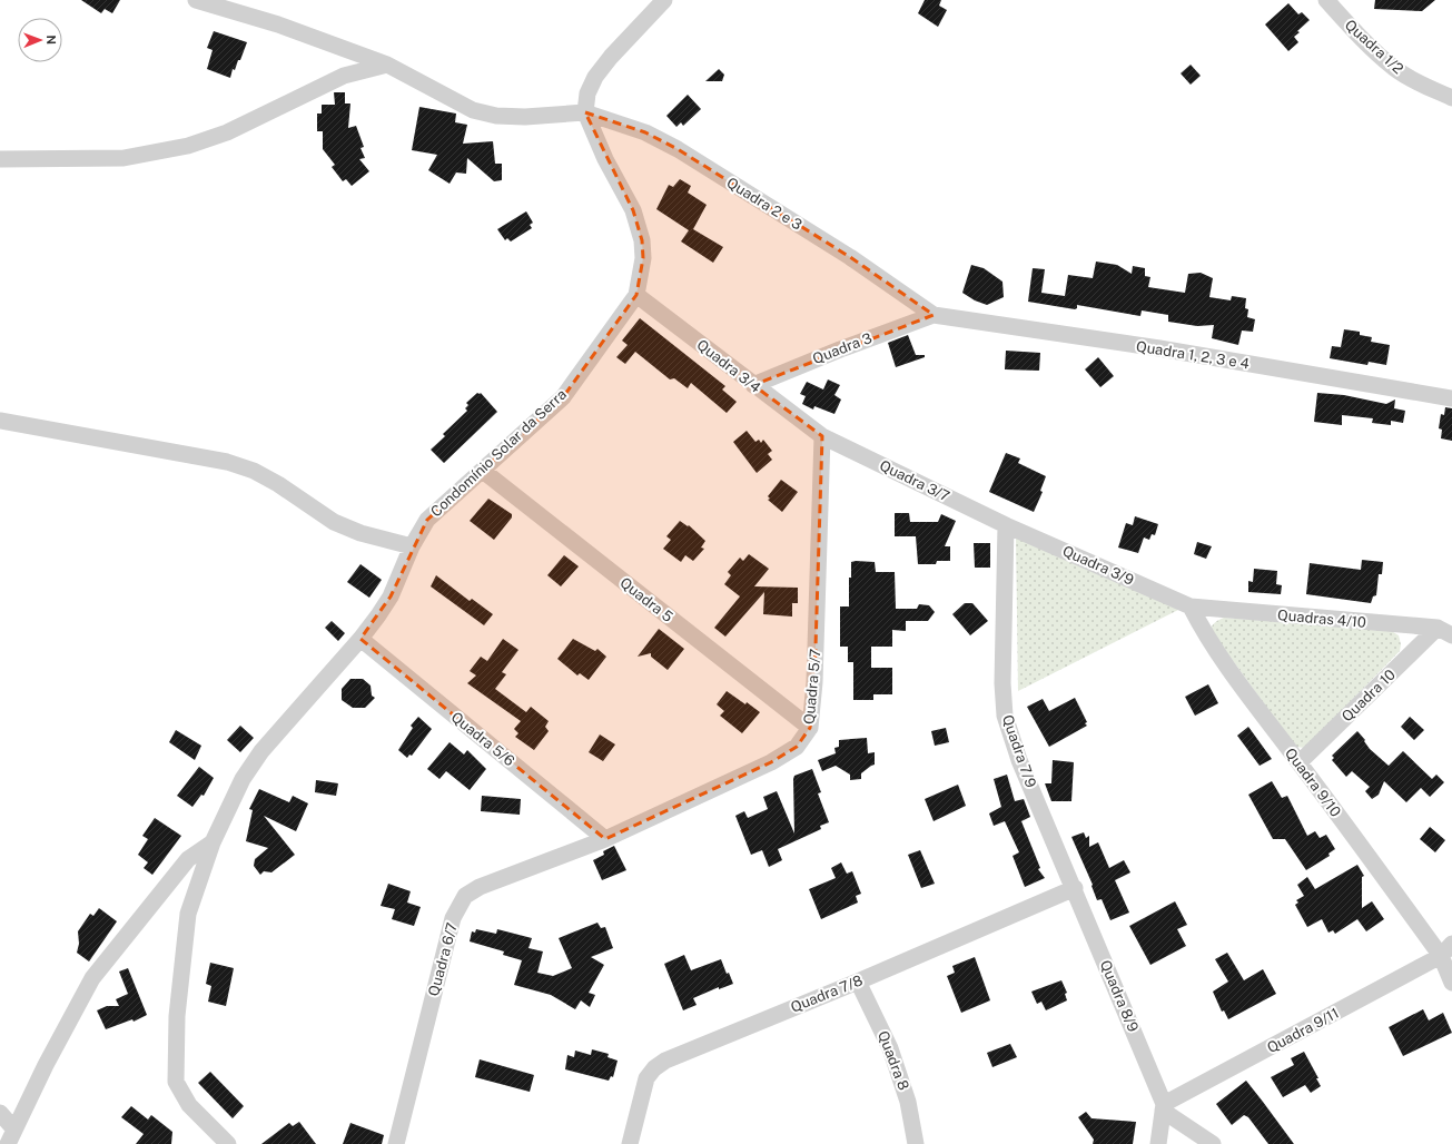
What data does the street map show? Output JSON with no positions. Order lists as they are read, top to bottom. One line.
{"streets":{"street":["Quadra 1/2","Quadra 2 e 3","Quadra 3","Quadra 1, 2, 3 e 4","Quadra 3/4","Condomínio Solar da Serra","Quadra 3/7","Quadra 3/9","Quadra 5","Quadras 4/10","Quadra 5/7","Quadra 10","Quadra 5/6","Quadra 7/9","Quadra 9/10","Quadra 6/7","Quadra 7/8","Quadra 8/9","Quadra 9/11","Quadra 8"]},"crossings":[["Quadra 2 e 3","Quadra 3"],["Quadra 2 e 3","Quadra 1, 2, 3 e 4"],["Quadra 2 e 3","Condomínio Solar da Serra"],["Quadra 3","Quadra 1, 2, 3 e 4"],["Quadra 3","Quadra 3/4"],["Quadra 3/4","Condomínio Solar da Serra"],["Quadra 3/4","Quadra 3/7"],["Quadra 3/4","Quadra 5/7"],["Condomínio Solar da Serra","Quadra 5"],["Condomínio Solar da Serra","Quadra 5/6"],["Quadra 3/7","Quadra 3/9"],["Quadra 3/7","Quadra 5/7"],["Quadra 3/7","Quadra 7/9"],["Quadra 3/9","Quadras 4/10"],["Quadra 3/9","Quadra 7/9"],["Quadra 3/9","Quadra 9/10"],["Quadra 5","Quadra 5/7"],["Quadras 4/10","Quadra 10"],["Quadras 4/10","Quadra 9/10"],["Quadra 5/7","Quadra 5/6"],["Quadra 5/7","Quadra 6/7"],["Quadra 10","Quadra 9/10"],["Quadra 5/6","Quadra 6/7"],["Quadra 7/9","Quadra 7/8"],["Quadra 7/9","Quadra 8/9"],["Quadra 9/10","Quadra 9/11"],["Quadra 7/8","Quadra 8/9"],["Quadra 7/8","Quadra 8"],["Quadra 8/9","Quadra 9/11"]],"north":"right"}
